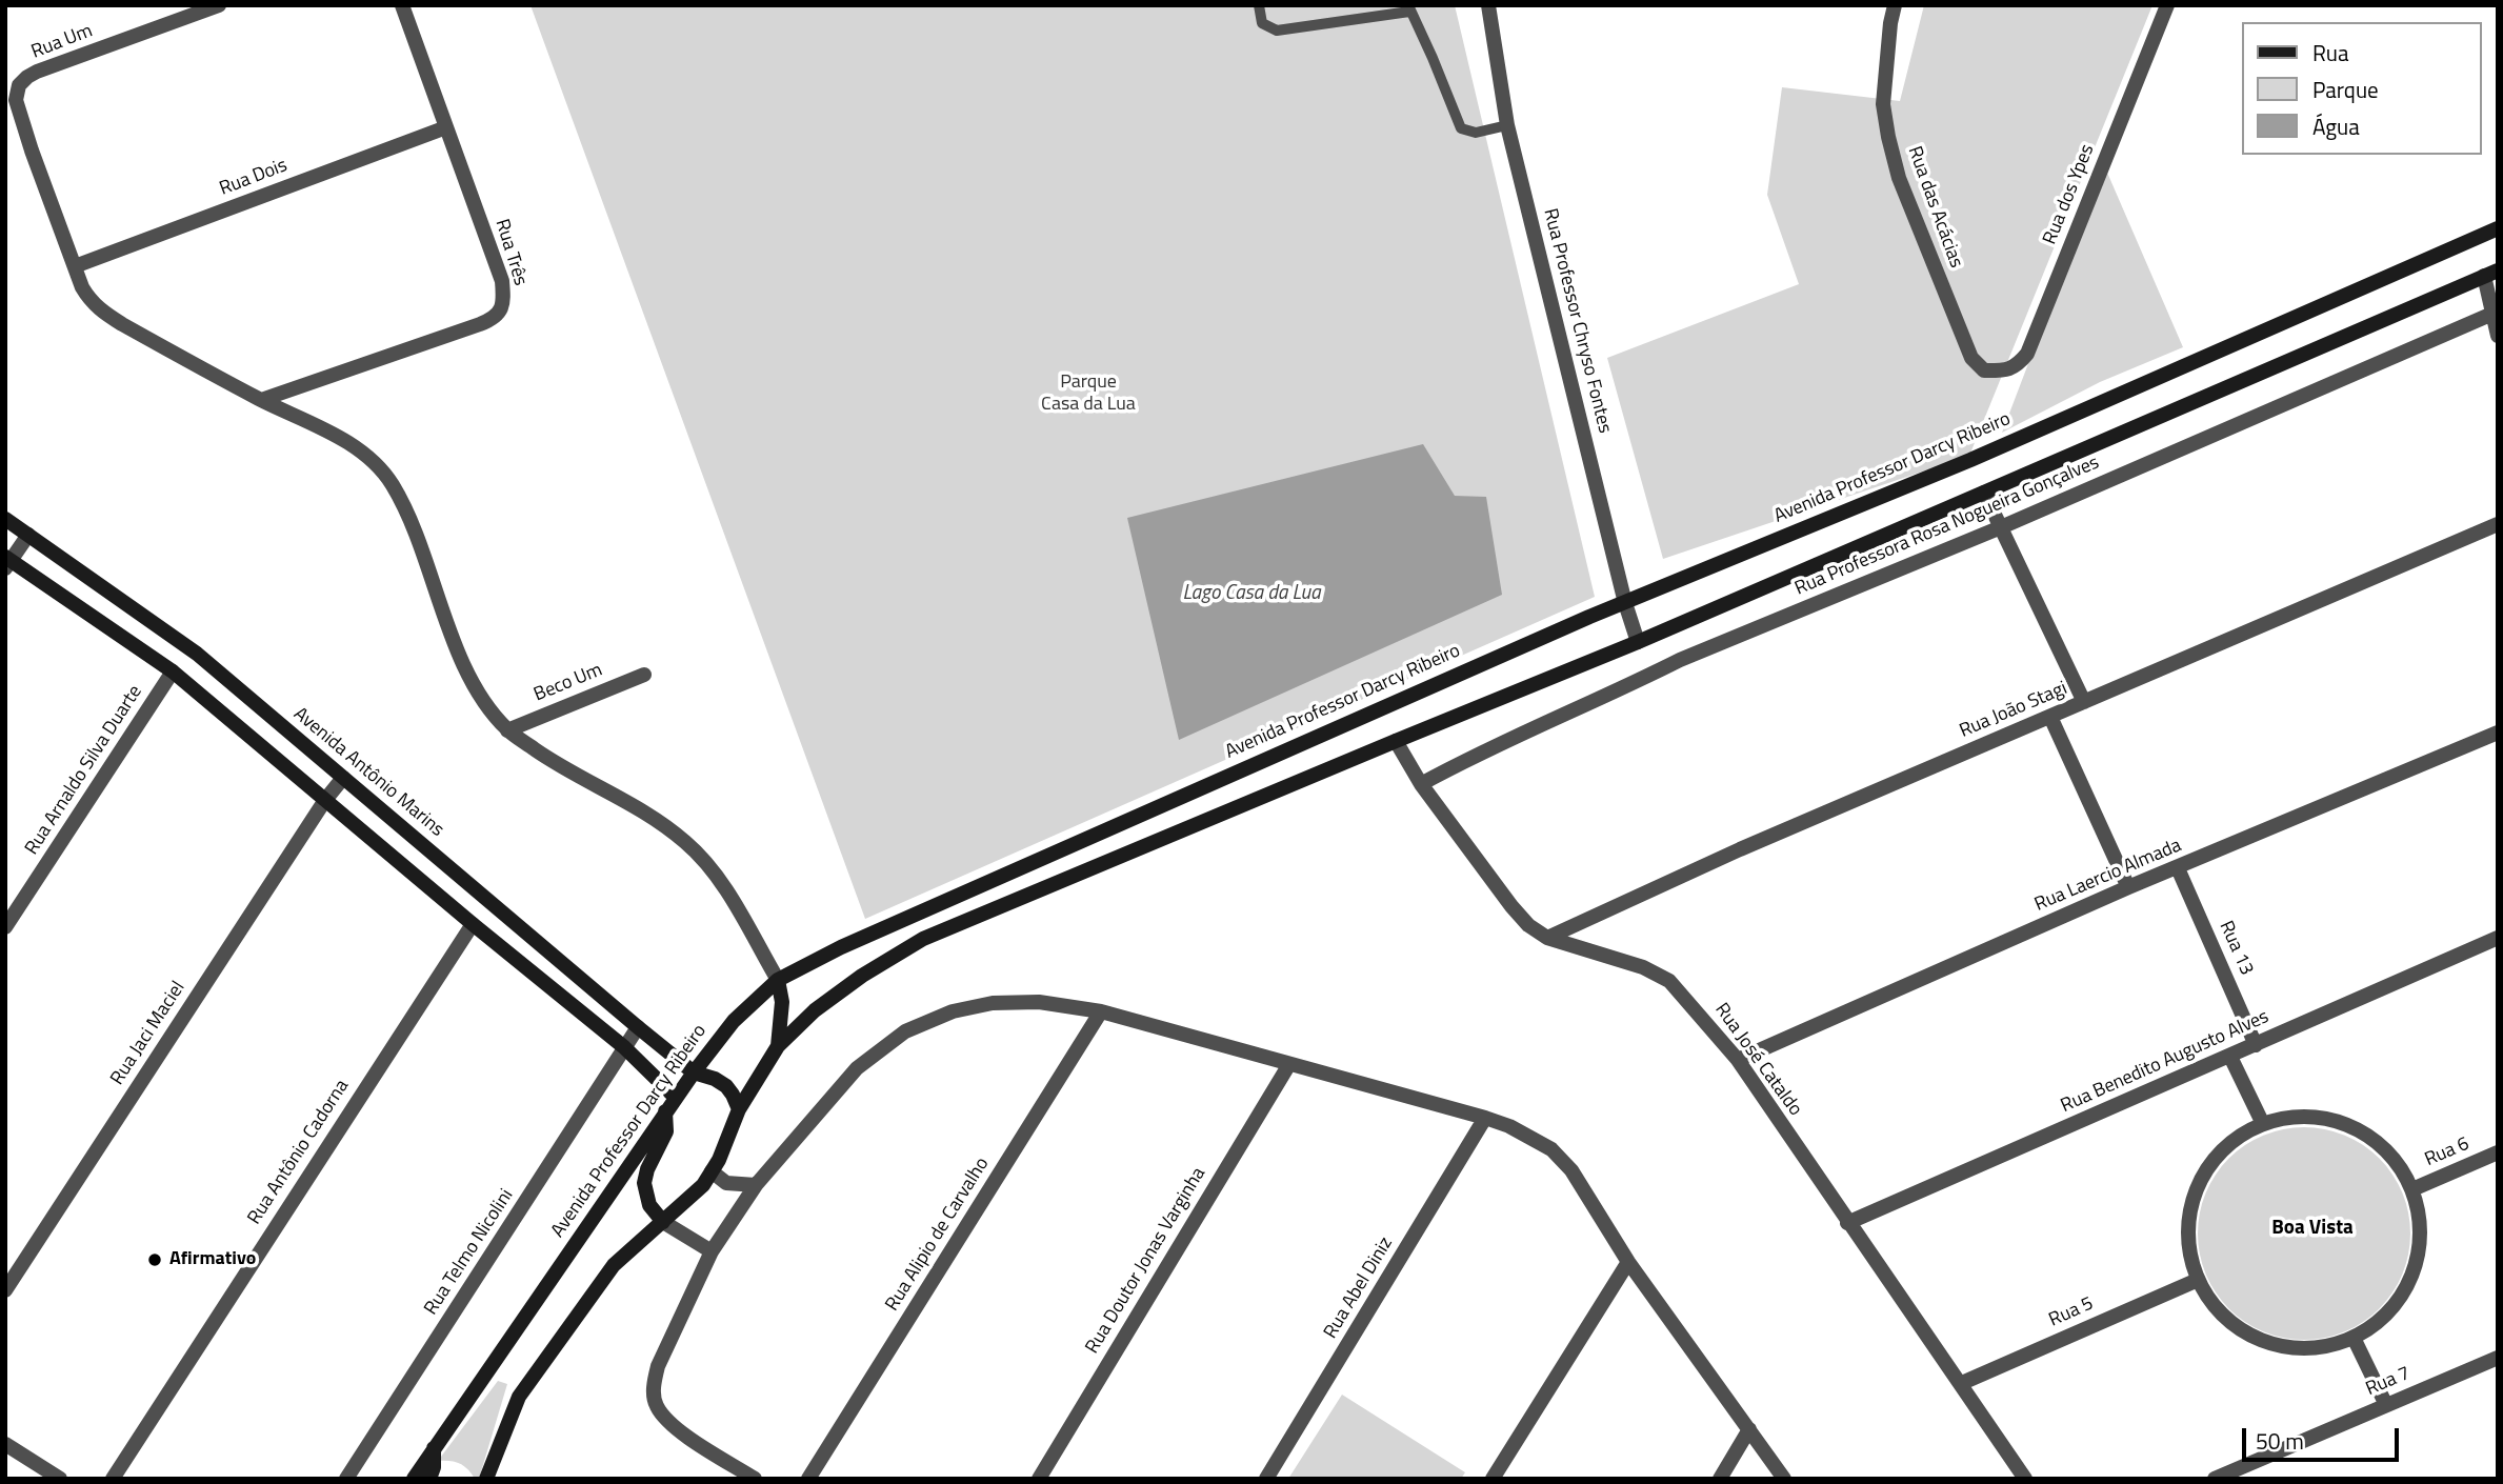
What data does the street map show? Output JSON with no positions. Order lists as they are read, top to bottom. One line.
{"streets":{"main road":["Avenida Professor Darcy Ribeiro","Avenida Antônio Marins"],"street":["Rua Um","Rua Dois","Rua dos Ypes","Rua das Acácias","Rua Três","Rua Professor Chryso Fontes","Rua Professora Rosa Nogueira Gonçalves","Beco Um","Rua João Stagi","Rua Arnaldo Silva Duarte","Rua Laercio Almada","Rua 13","Rua Jaci Maciel","Rua José Cataldo","Rua Benedito Augusto Alves","Rua Antônio Cadorna","Rua 6","Rua Alipio de Carvalho","Rua Telmo Nicolini","Rua Doutor Jonas Varginha","Rua Abel Diniz","Rua 5","Rua 7"]},"crossings":[["Rua Um","Rua Dois"],["Rua Dois","Rua Três"],["Rua dos Ypes","Rua das Acácias"],["Rua Professor Chryso Fontes","Avenida Professor Darcy Ribeiro"],["Avenida Professor Darcy Ribeiro","Avenida Antônio Marins"],["Rua Professora Rosa Nogueira Gonçalves","Rua José Cataldo"],["Rua João Stagi","Rua José Cataldo"],["Avenida Antônio Marins","Rua Jaci Maciel"],["Avenida Antônio Marins","Rua Telmo Nicolini"],["Rua Laercio Almada","Rua 13"],["Rua Laercio Almada","Rua José Cataldo"],["Rua 13","Rua Benedito Augusto Alves"],["Rua José Cataldo","Rua Benedito Augusto Alves"],["Rua José Cataldo","Rua 5"],["Rua 6","Rua 5"]],"districts":["Boa Vista"],"water":["Lago Casa da Lua"],"parks":["Parque Casa da Lua"],"places":["Afirmativo"],"legend":["Rua","Parque","Água"],"scale_bar":"50 m"}
